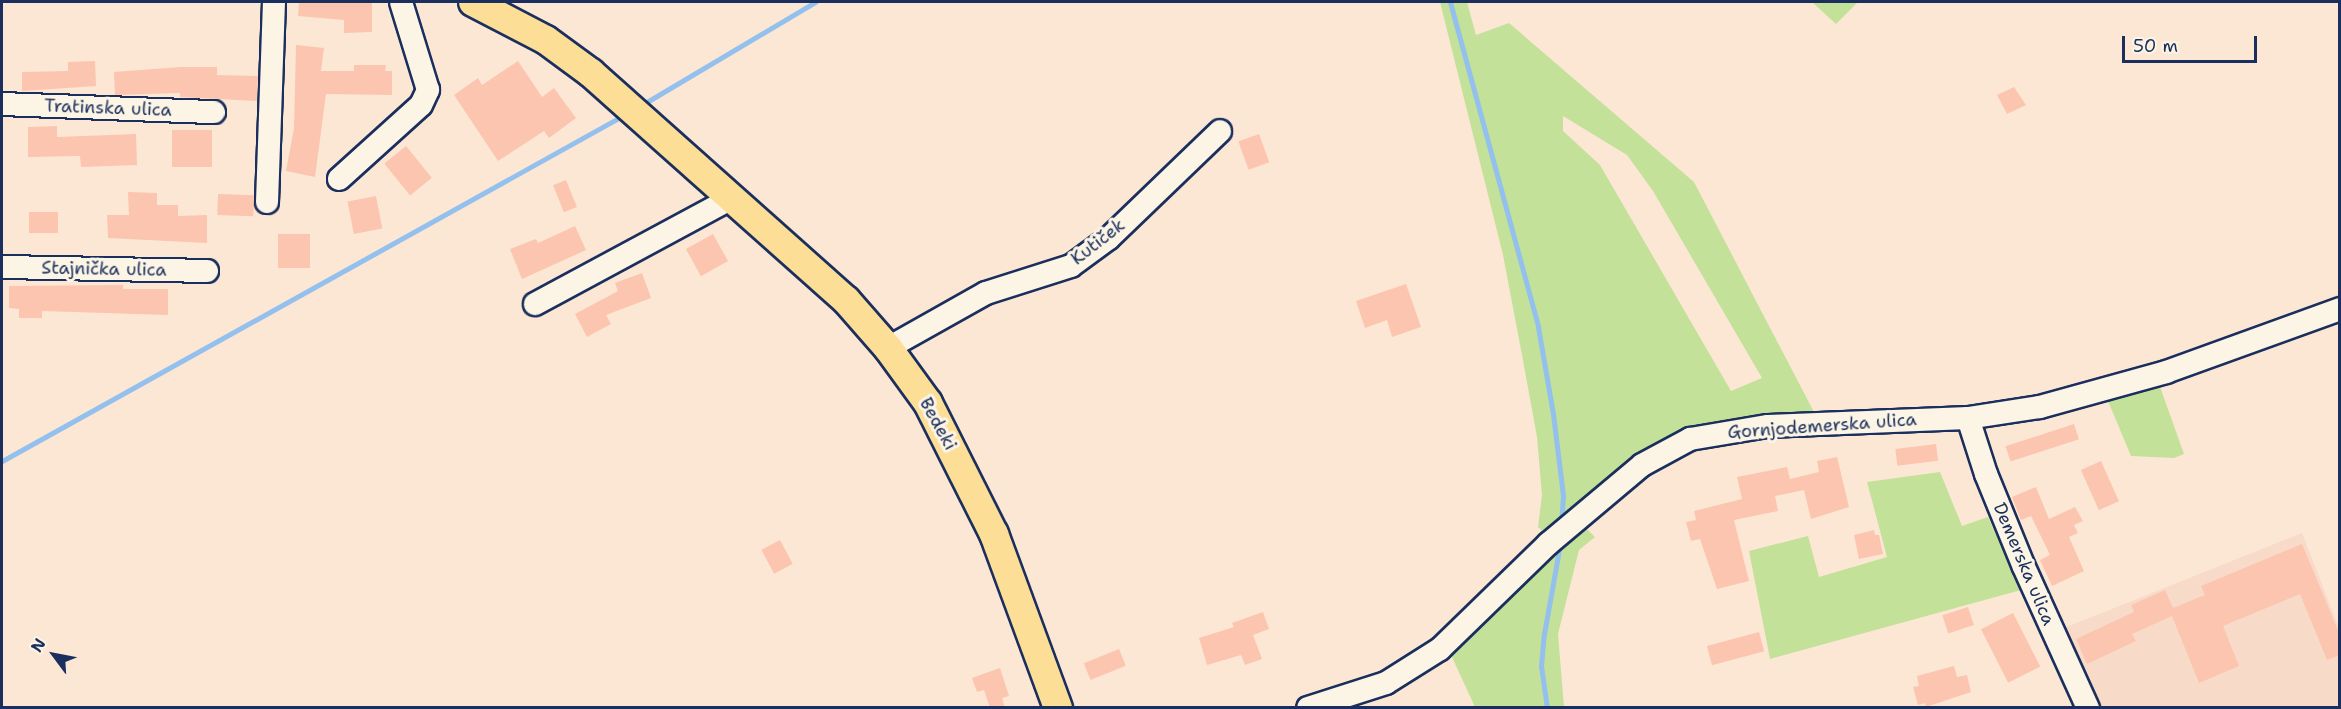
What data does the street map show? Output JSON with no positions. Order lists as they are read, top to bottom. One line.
{"streets":{"main road":["Bedeki"],"street":["Tratinska ulica","Kutiček","Stajnička ulica","Gornjodemerska ulica","Demerska ulica"]},"crossings":[["Kutiček","Bedeki"],["Gornjodemerska ulica","Demerska ulica"]],"scale_bar":"50 m","north":"top left"}
